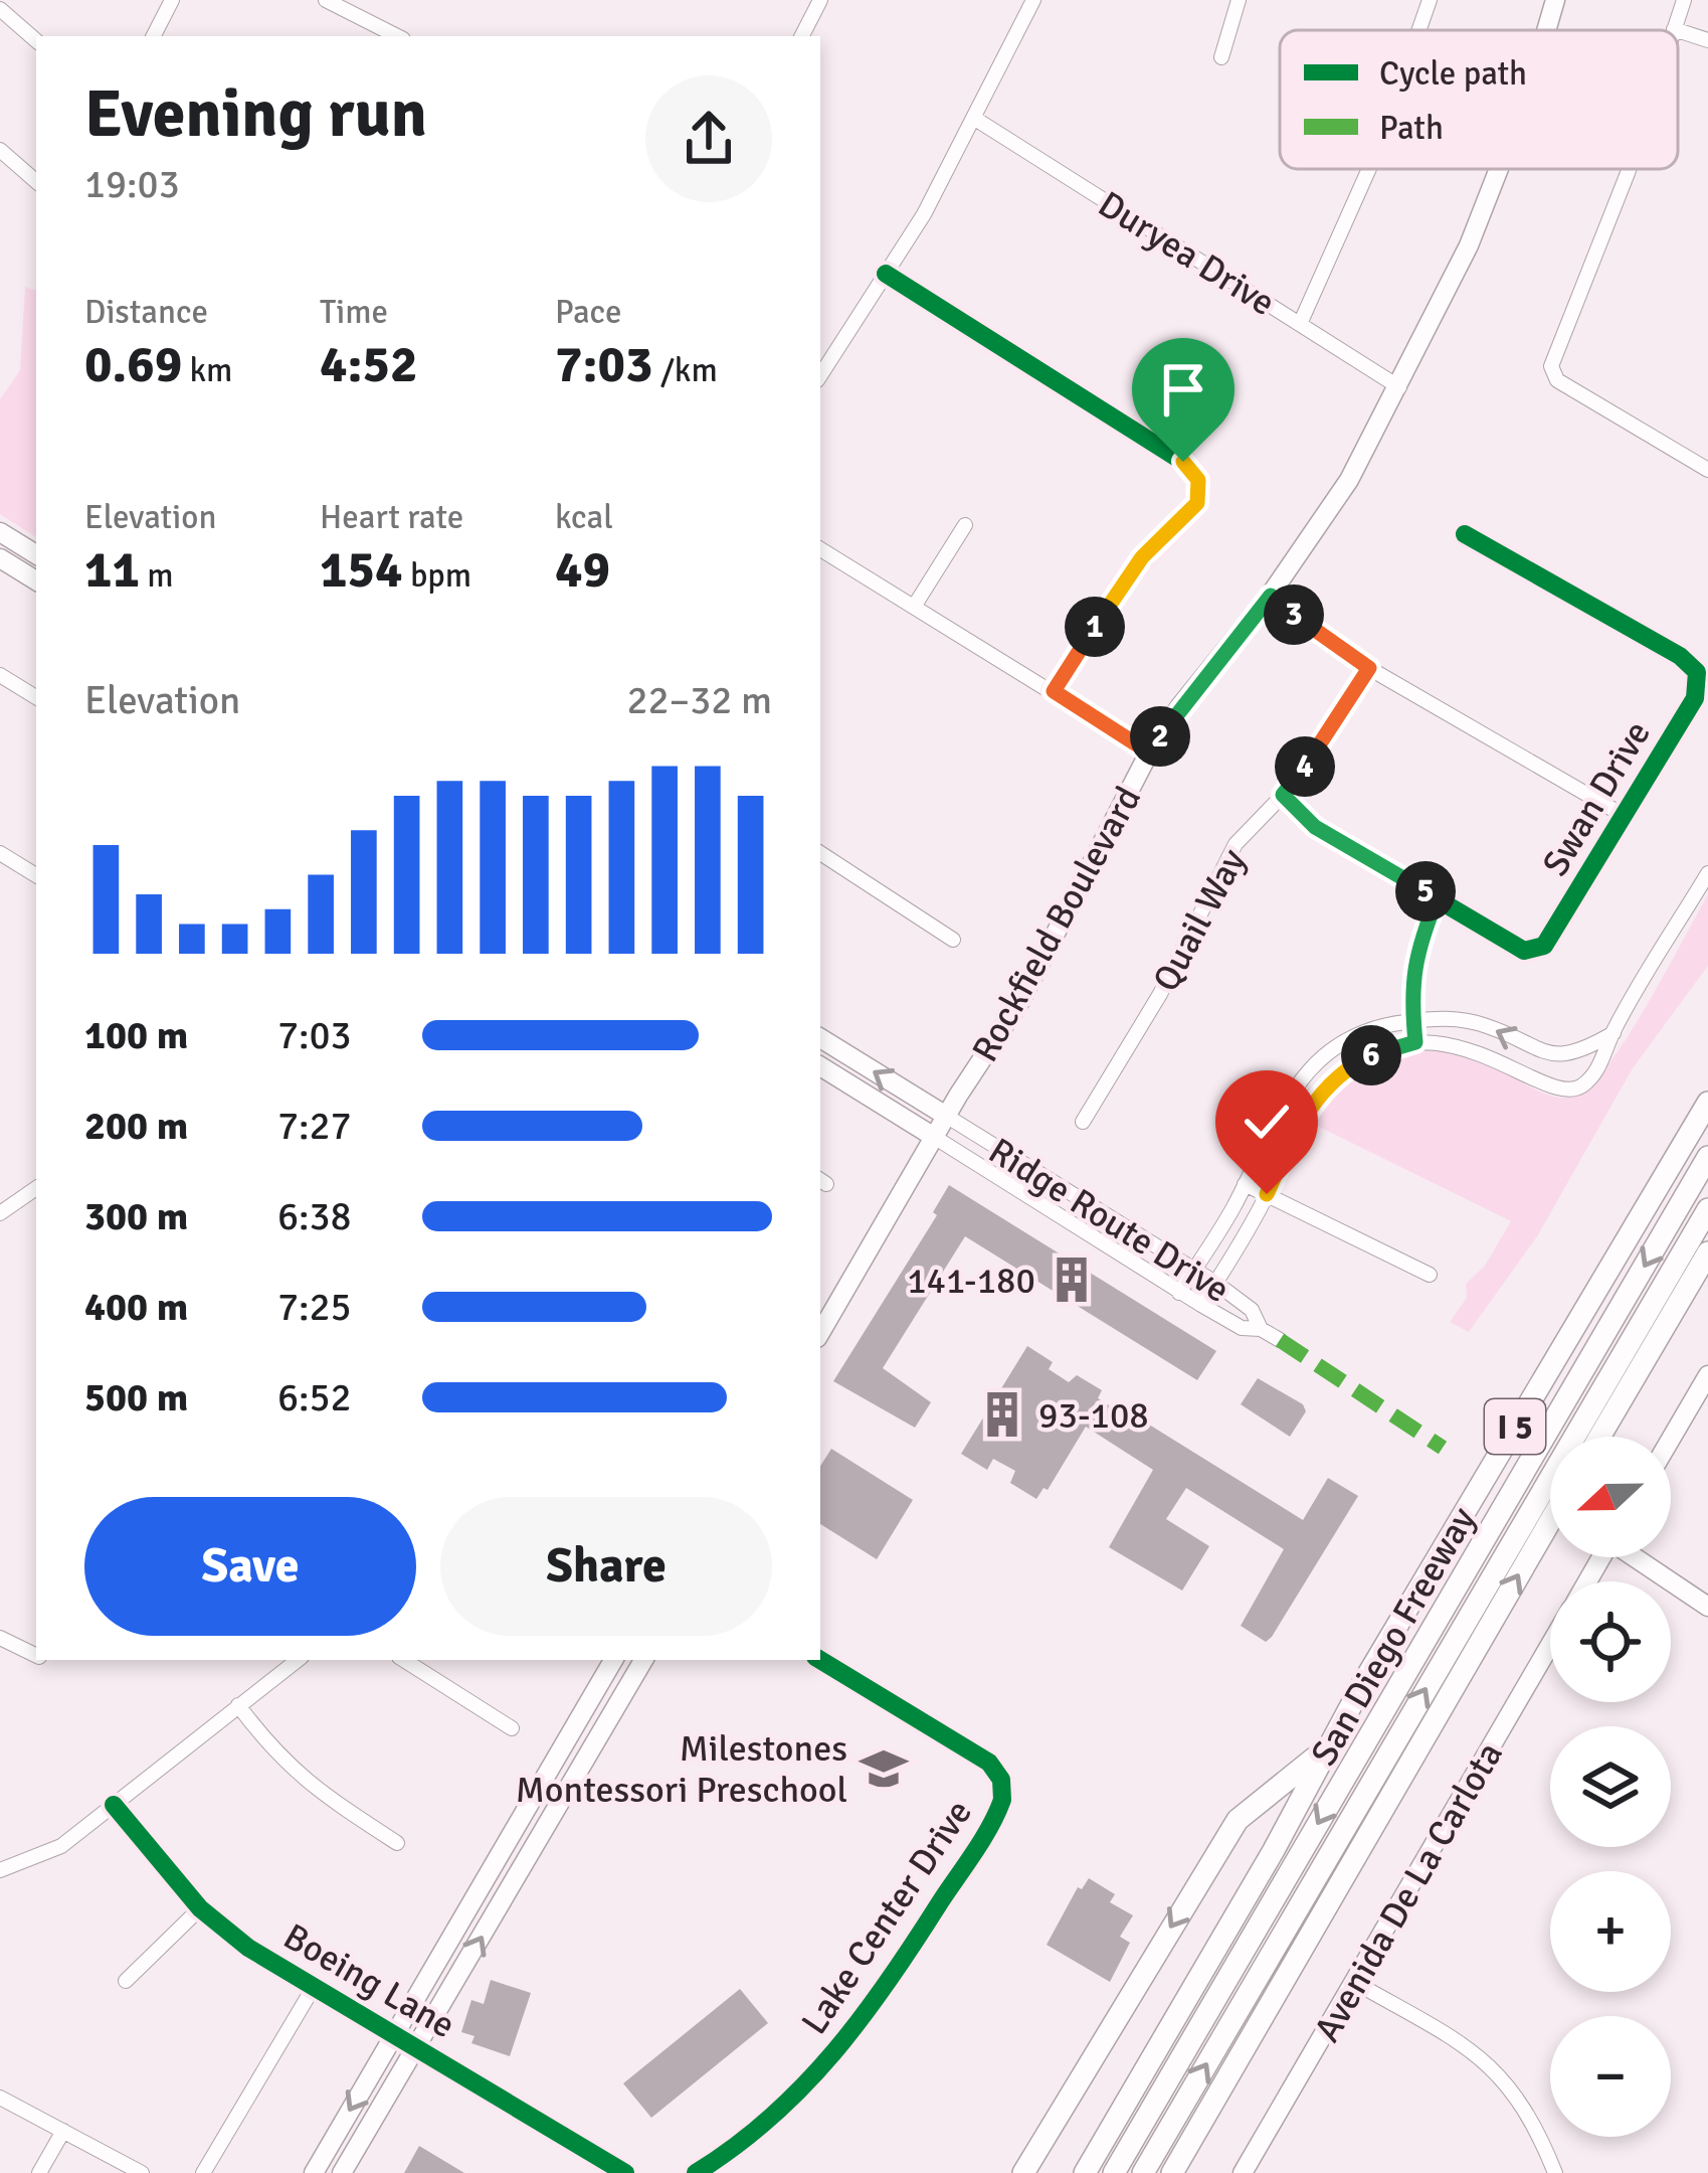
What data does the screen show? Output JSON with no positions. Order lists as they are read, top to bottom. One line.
{"streets":{"highway":["I 5","San Diego Freeway"],"main road":["Rockfield Boulevard","Ridge Route Drive","Avenida De La Carlota"],"street":["Duryea Drive","Swan Drive","Quail Way","Lake Center Drive","Boeing Lane"]},"crossings":[["Duryea Drive","Rockfield Boulevard"],["Rockfield Boulevard","Ridge Route Drive"]],"places":{"building":["141-180","93-108"],"school or university":["Milestones Montessori Preschool"]},"legend":["Cycle path","Path"],"north":"left","page":{"heading":["Evening run","19:03"],"stats":[["Distance","0.69 km"],["Time","4:52"],["Pace","7:03 /km"],["Elevation","11 m"],["Heart rate","154 bpm"],["kcal","49"]],"pins":["3","1","2","4","5","6"],"chart":["Elevation","22–32 m"],"list":[{"name":"100 m","note":"7:03"},{"name":"200 m","note":"7:27"},{"name":"300 m","note":"6:38"},{"name":"400 m","note":"7:25"},{"name":"500 m","note":"6:52"}],"map_buttons":["+","−"],"buttons":["Save","Share"]}}
